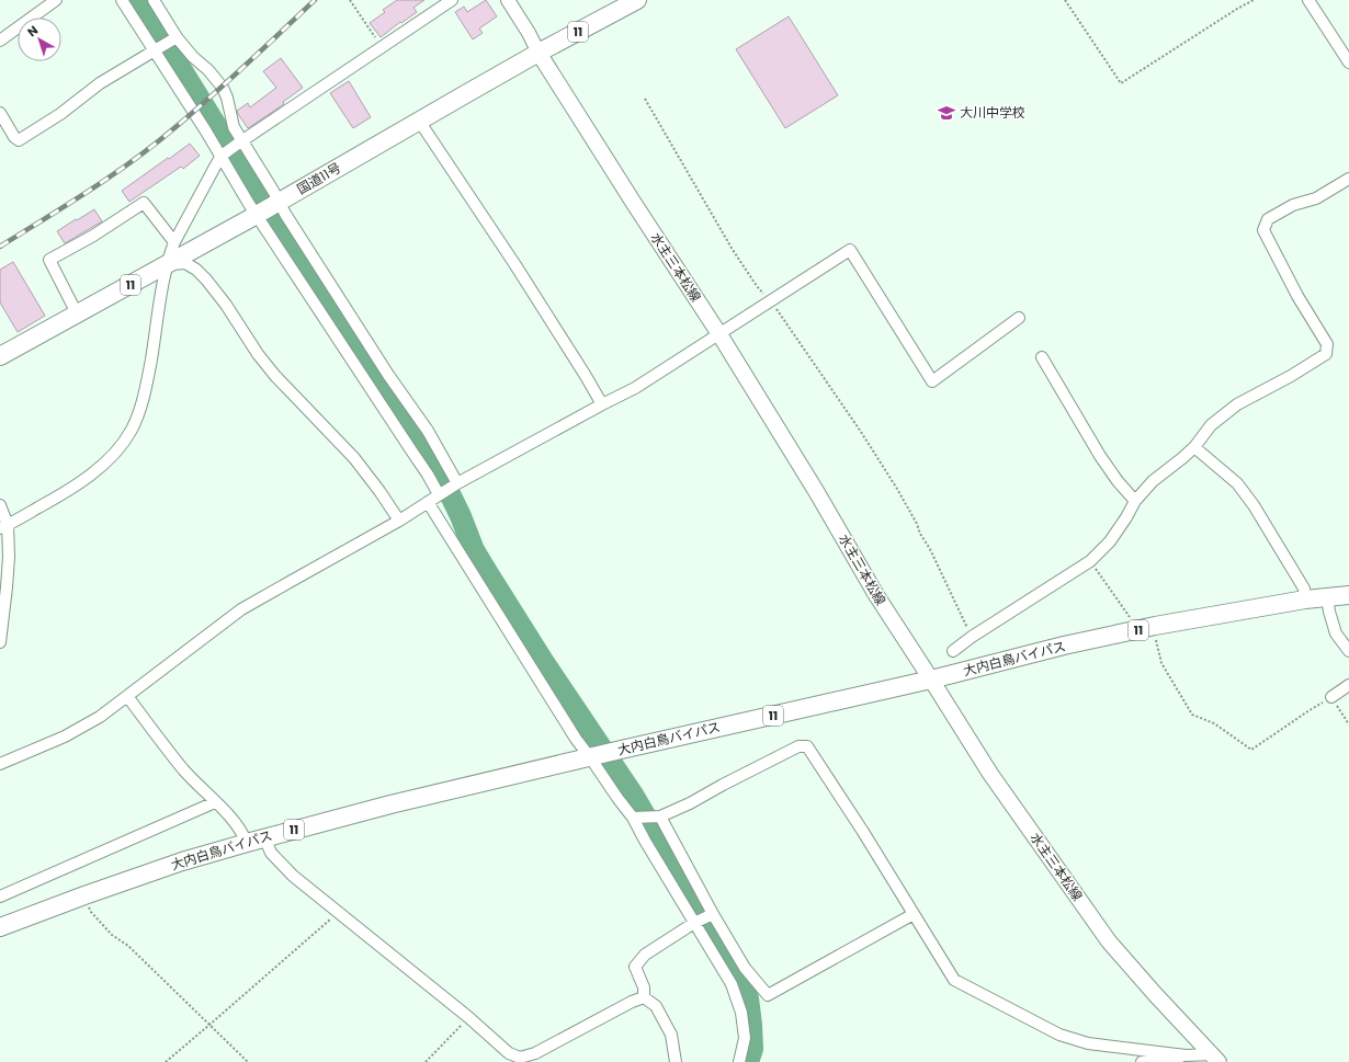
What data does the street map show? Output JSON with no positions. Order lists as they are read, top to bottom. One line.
{"streets":{"highway":["11","国道11号","大内白鳥バイパス"],"main road":["水主三本松線"]},"crossings":[["国道11号","水主三本松線"],["水主三本松線","大内白鳥バイパス"]],"places":{"school or university":["大川中学校"]},"north":"top left"}
